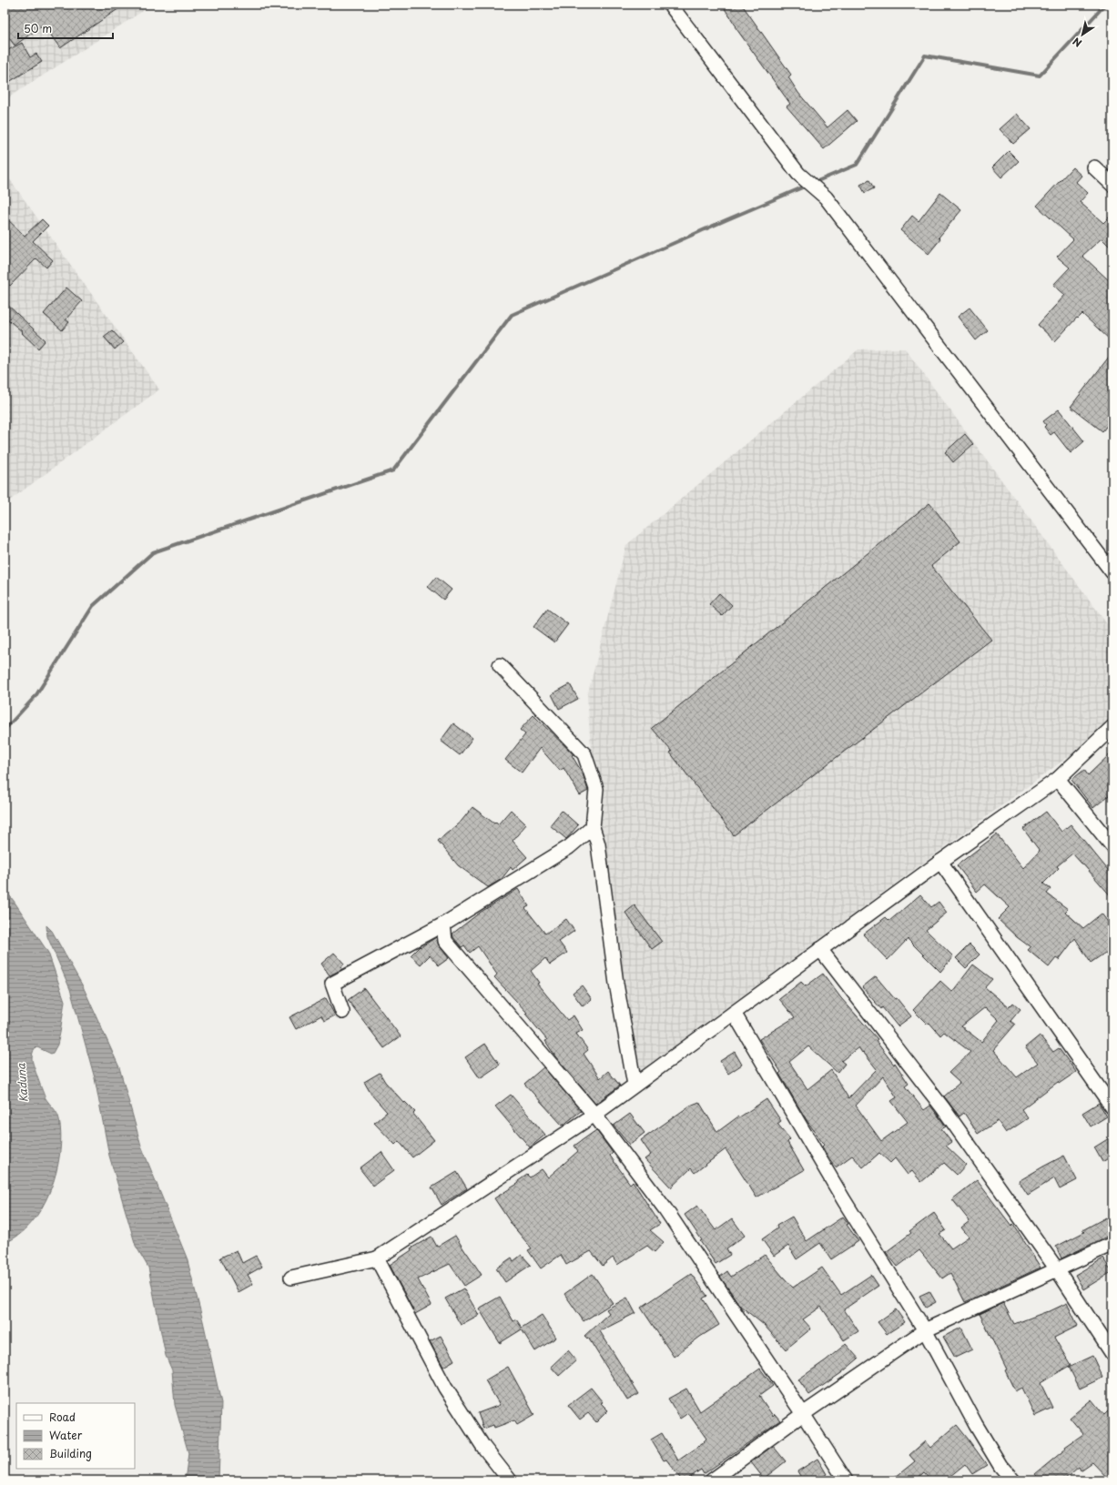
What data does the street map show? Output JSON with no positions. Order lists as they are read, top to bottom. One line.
{"water":["Kaduna"],"legend":["Road","Water","Building"],"scale_bar":"50 m","north":"bottom left"}
